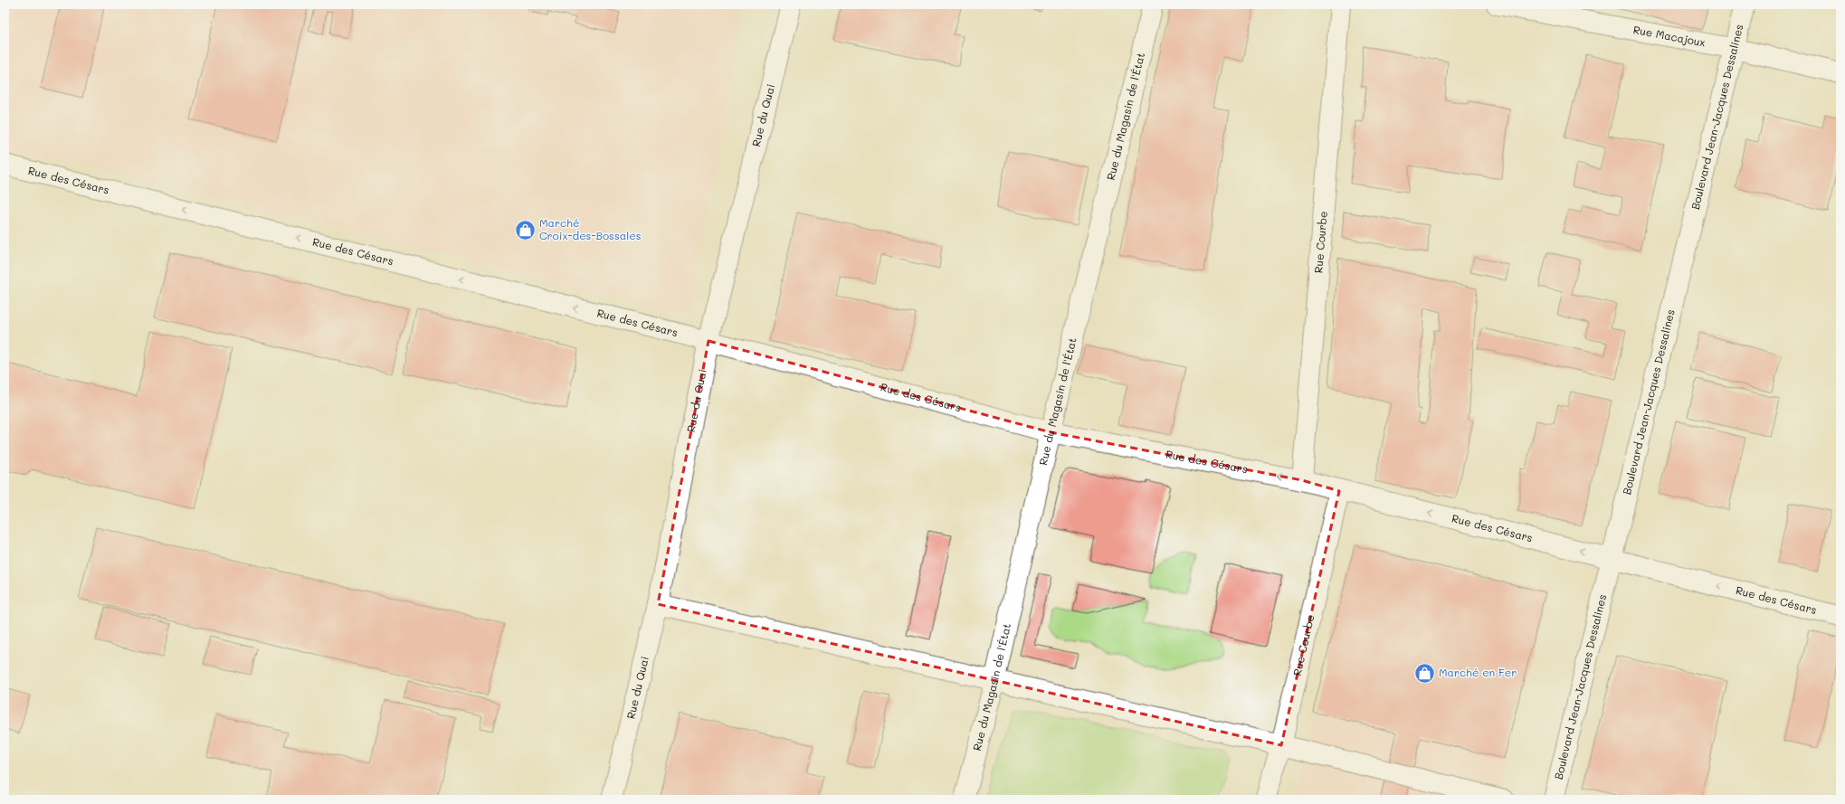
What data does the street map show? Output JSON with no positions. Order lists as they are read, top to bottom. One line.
{"streets":{"street":["Rue Macajoux","Rue du Quai","Rue du Magasin de l'État","Boulevard Jean-Jacques Dessalines","Rue des Césars","Rue Courbe"]},"crossings":[["Rue Macajoux","Boulevard Jean-Jacques Dessalines"],["Rue du Quai","Rue des Césars"],["Rue du Magasin de l'État","Rue des Césars"],["Boulevard Jean-Jacques Dessalines","Rue des Césars"],["Rue des Césars","Rue Courbe"]],"one_way":["Rue des Césars"],"places":{"shop":["Marché Croix-des-Bossales","Marché en Fer"]}}
